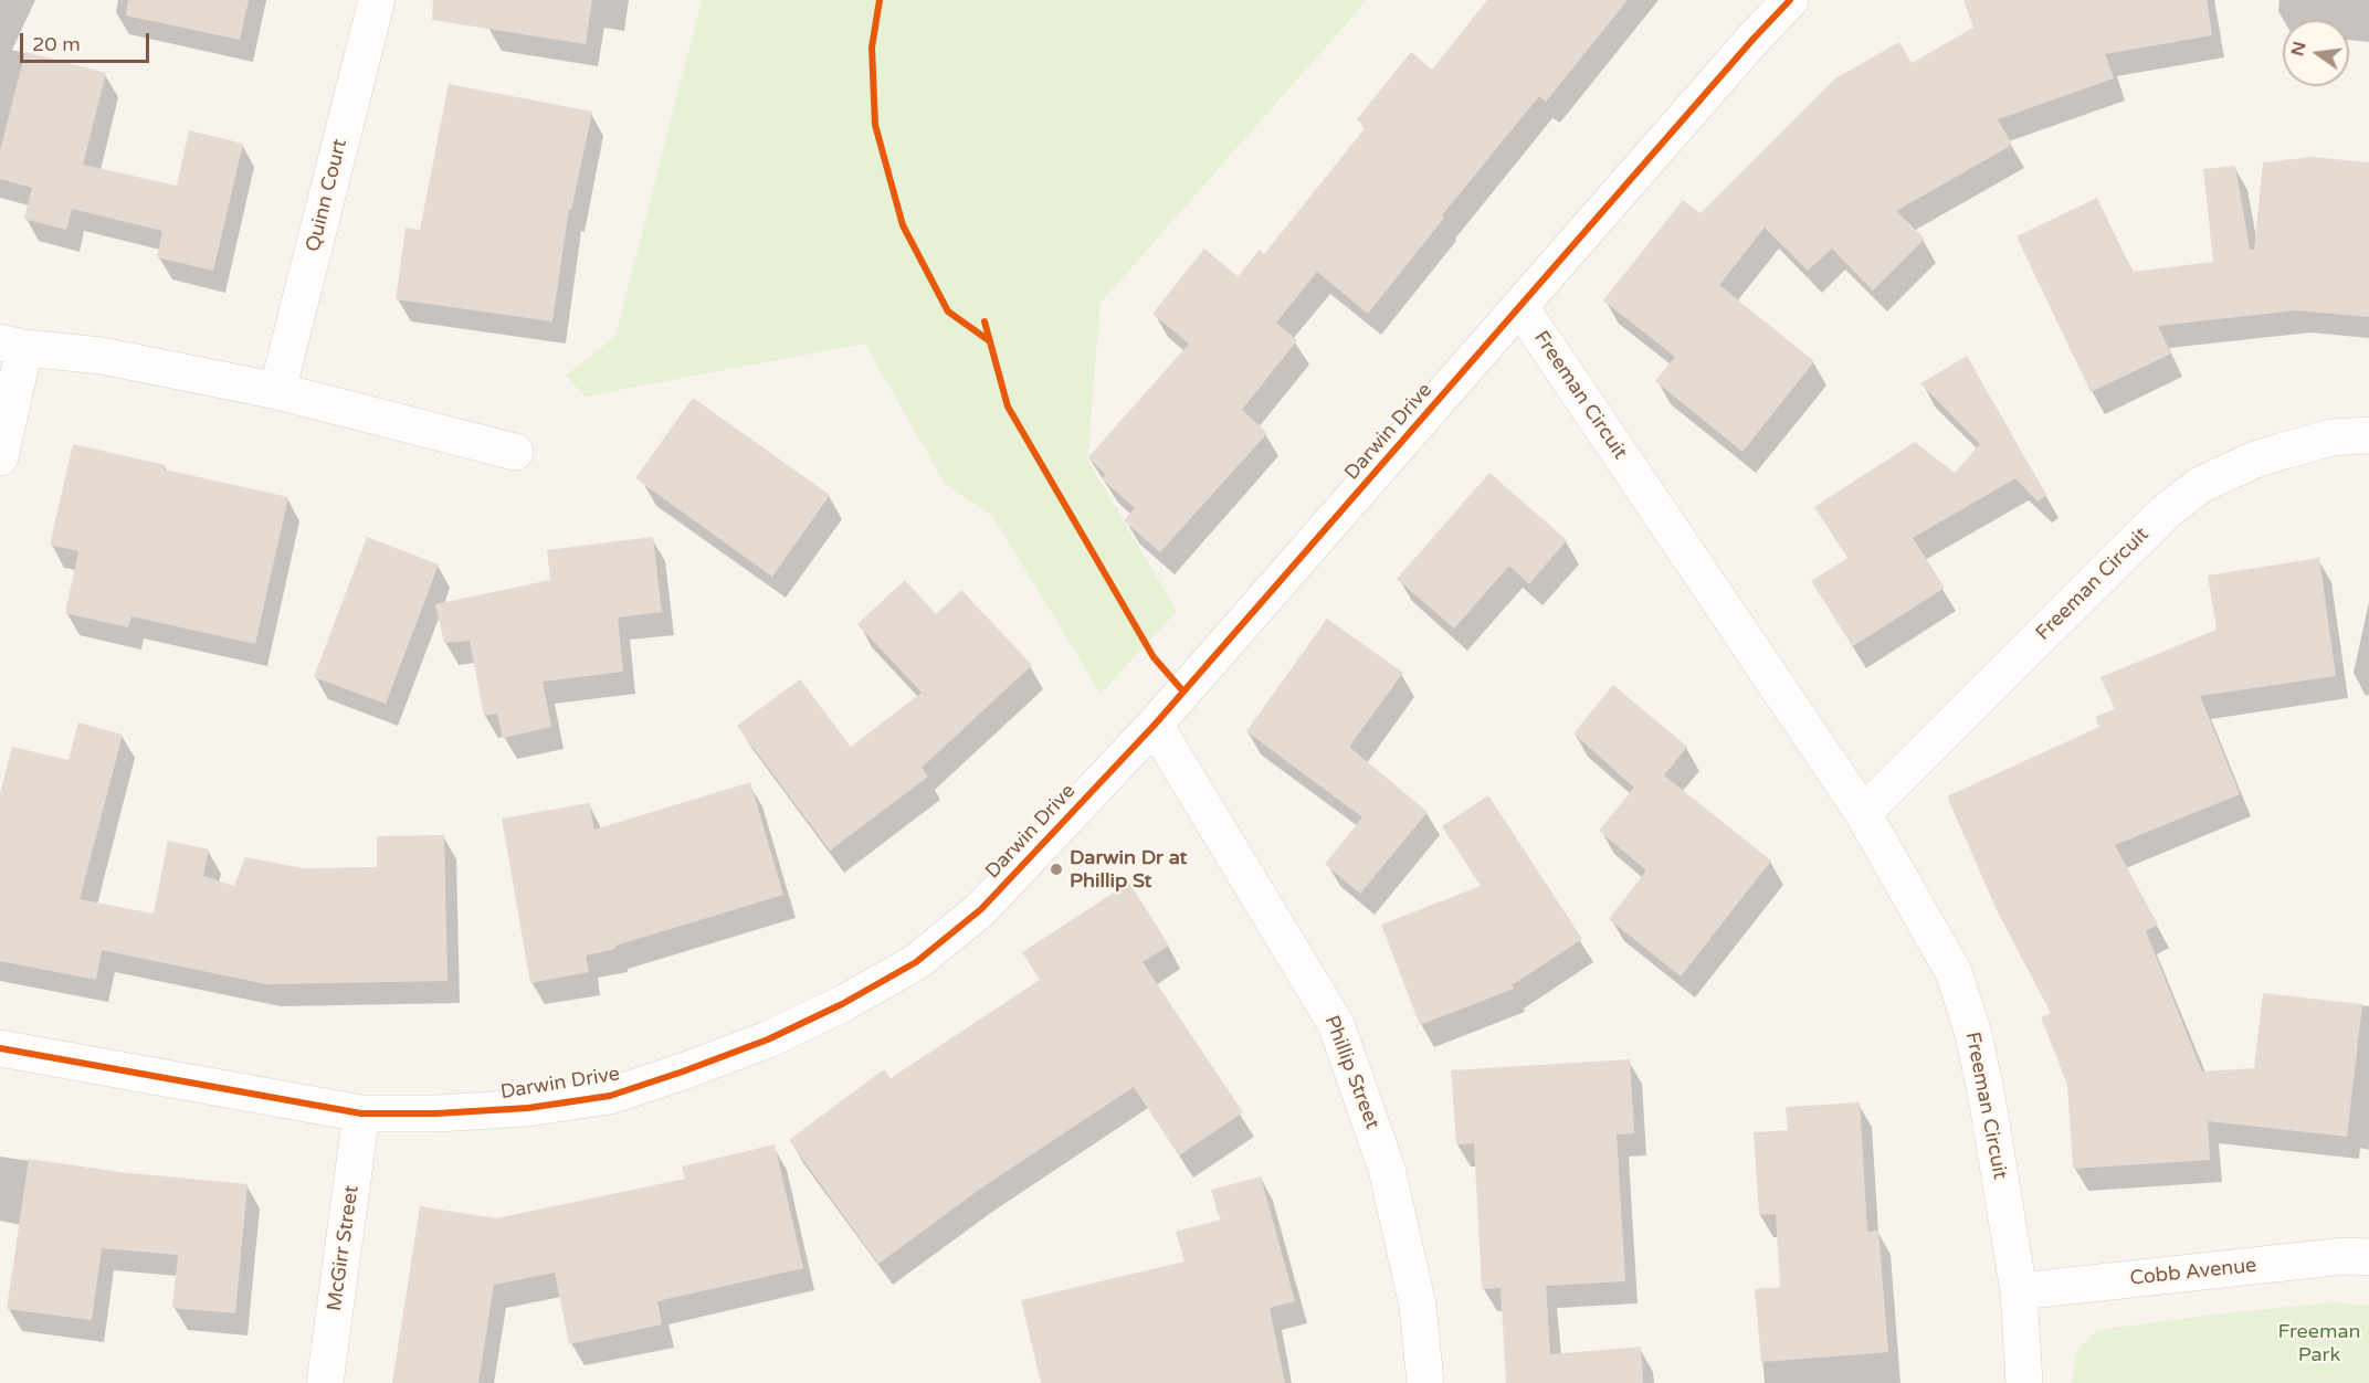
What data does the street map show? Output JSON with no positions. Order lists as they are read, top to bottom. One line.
{"streets":{"street":["Quinn Court","Freeman Circuit","Darwin Drive","Phillip Street","McGirr Street","Cobb Avenue"]},"crossings":[["Freeman Circuit","Darwin Drive"],["Freeman Circuit","Cobb Avenue"],["Darwin Drive","Phillip Street"],["Darwin Drive","McGirr Street"]],"parks":["Freeman Park"],"places":["Darwin Dr at Phillip St"],"scale_bar":"20 m","north":"left"}
